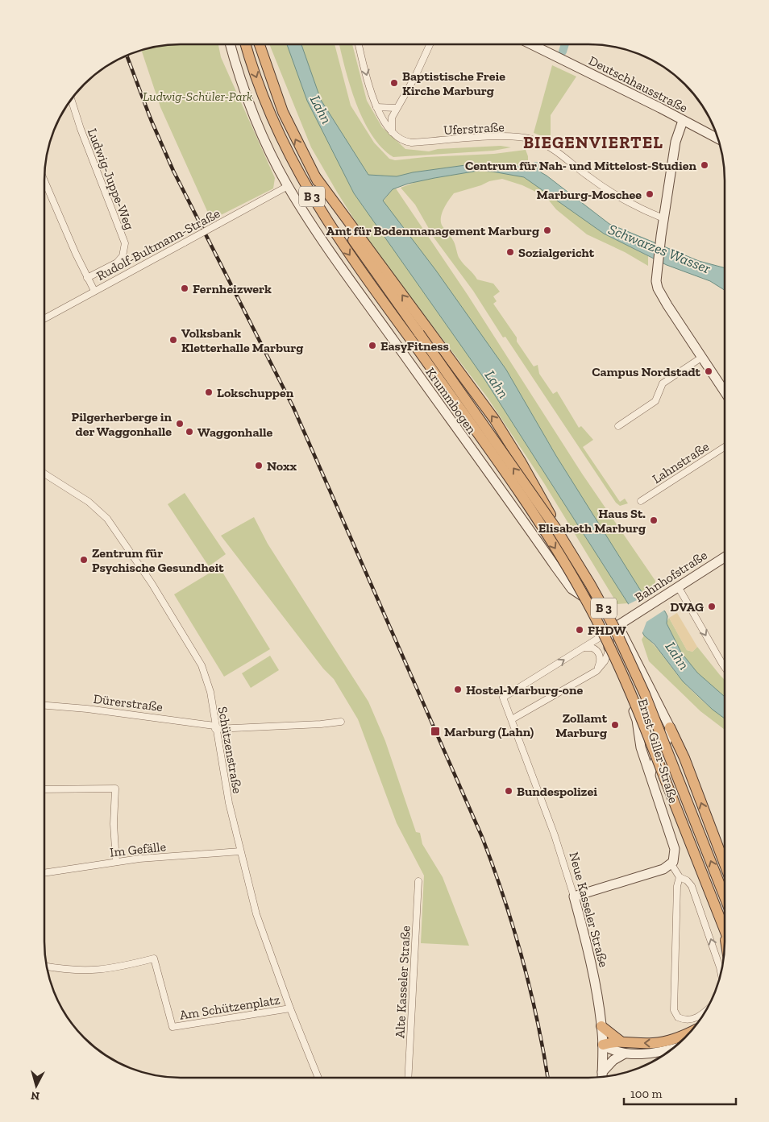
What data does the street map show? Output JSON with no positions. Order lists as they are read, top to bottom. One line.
{"streets":{"highway":["B 3"],"main road":["Deutschhausstraße","Krummbogen","Bahnhofstraße","Ernst-Giller-Straße","Neue Kasseler Straße"],"street":["Uferstraße","Ludwig-Juppe-Weg","Rudolf-Bultmann-Straße","Lahnstraße","Dürerstraße","Schützenstraße","Im Gefälle","Alte Kasseler Straße","Am Schützenplatz"]},"crossings":[["B 3","Krummbogen"],["Rudolf-Bultmann-Straße","Krummbogen"],["Krummbogen","Bahnhofstraße"],["Krummbogen","Ernst-Giller-Straße"],["Bahnhofstraße","Ernst-Giller-Straße"],["Bahnhofstraße","Neue Kasseler Straße"],["Dürerstraße","Schützenstraße"],["Schützenstraße","Im Gefälle"],["Schützenstraße","Am Schützenplatz"]],"districts":["BIEGENVIERTEL"],"water":["Lahn","Schwarzes Wasser"],"parks":["Ludwig-Schüler-Park"],"places":{"other":["Baptistische Freie Kirche Marburg","Centrum für Nah- und Mittelost-Studien","Marburg-Moschee","Amt für Bodenmanagement Marburg","Sozialgericht","Fernheizwerk","Volksbank Kletterhalle Marburg","EasyFitness","Campus Nordstadt","Lokschuppen","Pilgerherberge in der Waggonhalle","Waggonhalle","Noxx","Haus St. Elisabeth Marburg","Zentrum für Psychische Gesundheit","DVAG","FHDW","Hostel-Marburg-one","Zollamt Marburg","Bundespolizei"],"transit":["Marburg (Lahn)"]},"scale_bar":"100 m","north":"bottom"}
